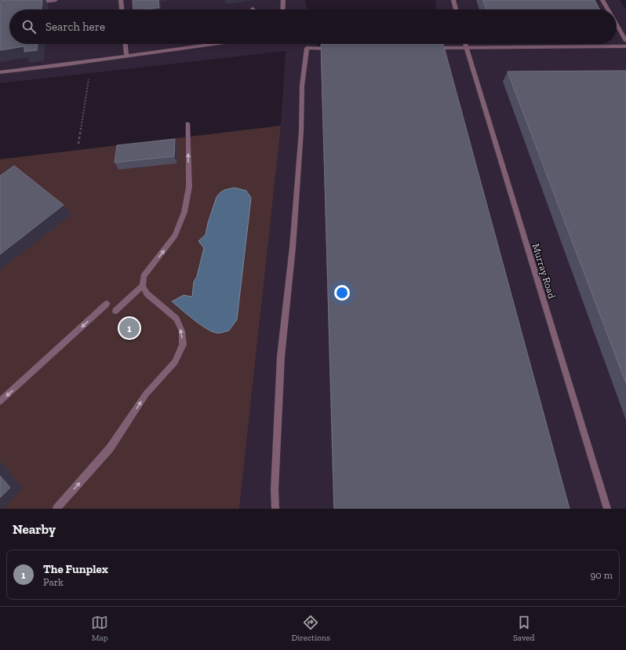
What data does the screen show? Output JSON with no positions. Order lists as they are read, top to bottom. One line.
{"streets":{"street":["Murray Road"]},"page":{"search":"Search here","pins":"1","heading":"Nearby","list":[{"mark":"1","name":"The Funplex","note":"Park","value":"90 m"}],"nav":["Map","Directions","Saved"]}}
